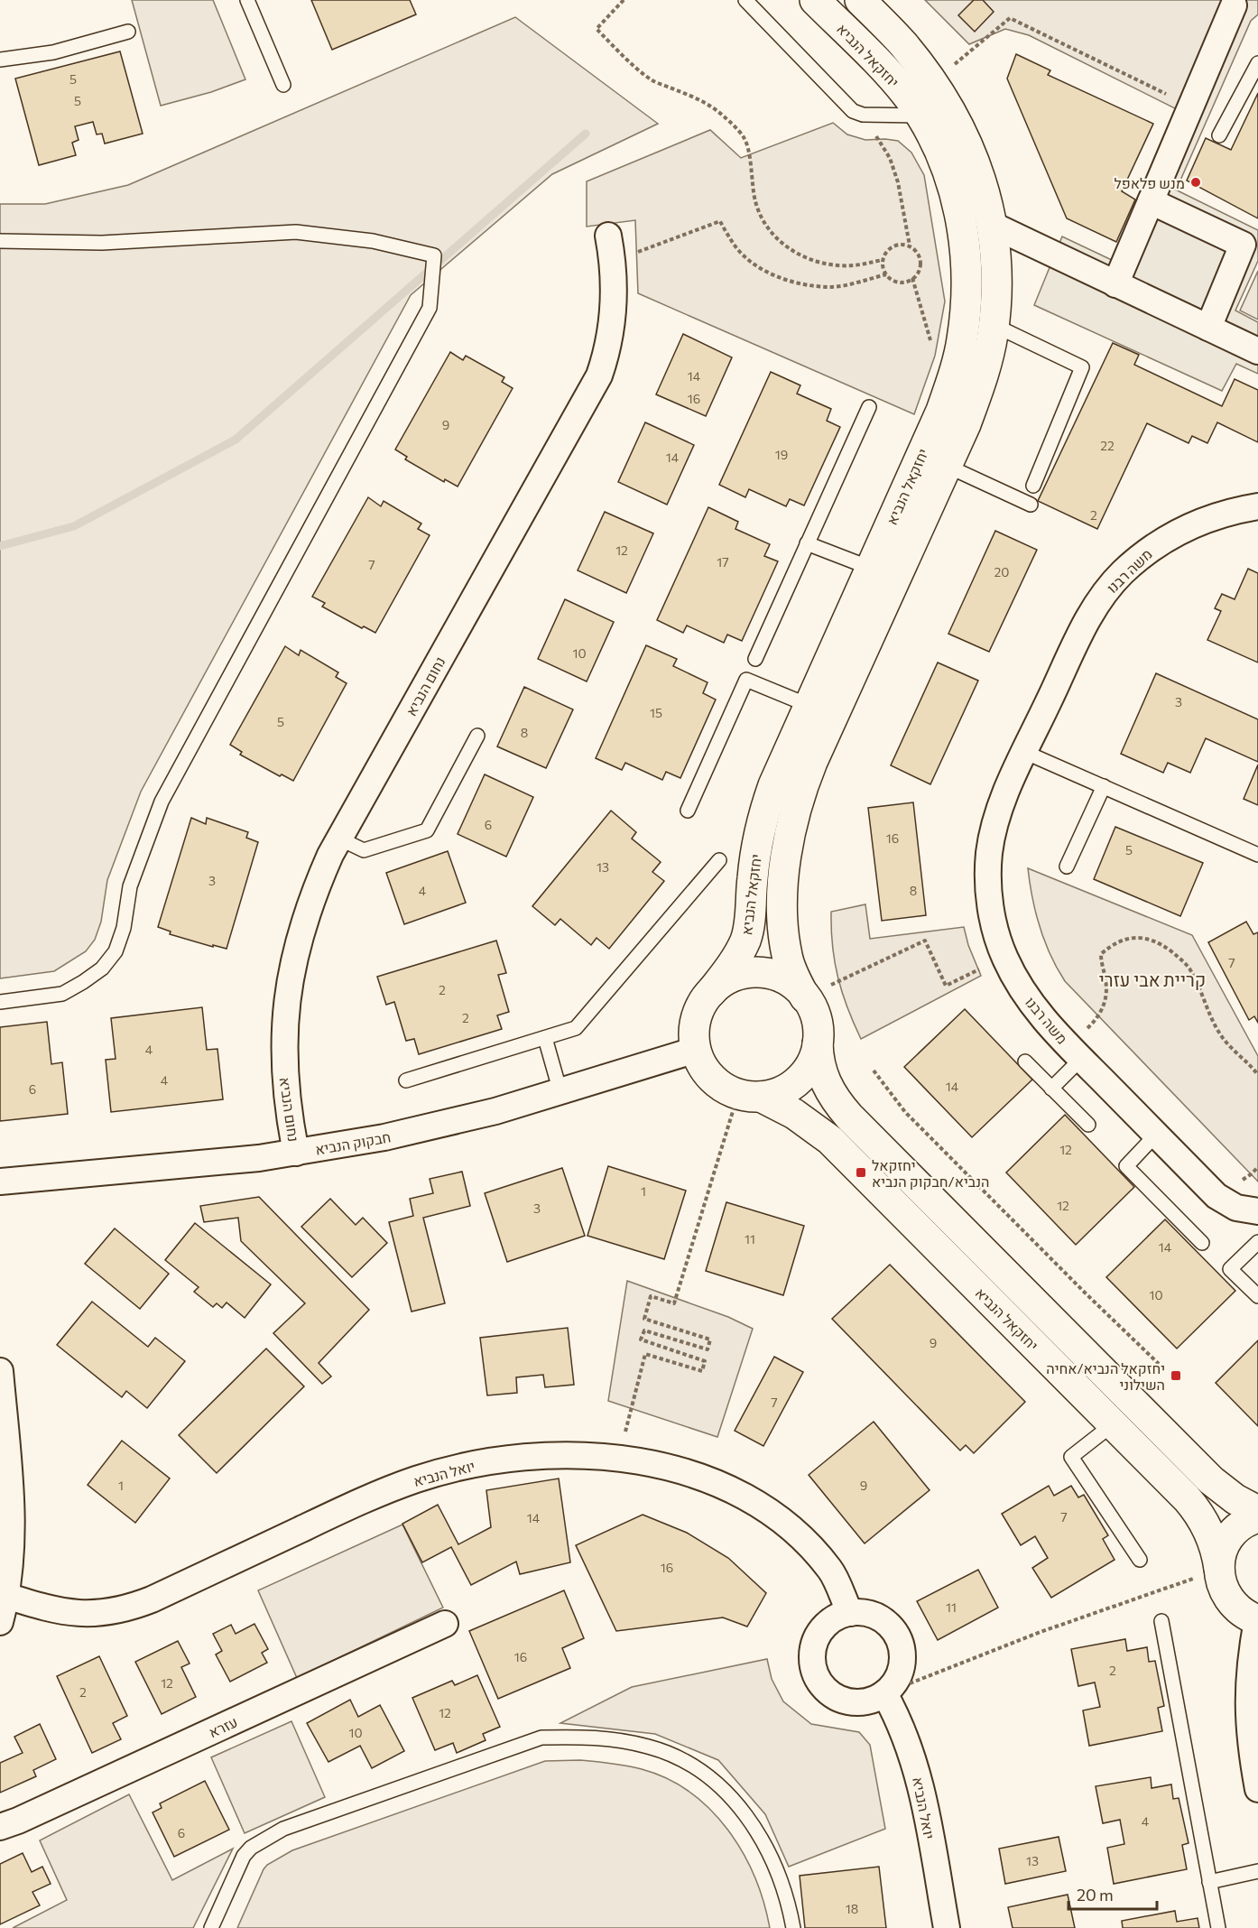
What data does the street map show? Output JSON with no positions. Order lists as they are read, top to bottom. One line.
{"streets":{"street":["יחזקאל הנביא","משה רבנו","נחום הנביא","חבקוק הנביא","יואל הנביא","עזרא"]},"crossings":[["יחזקאל הנביא","חבקוק הנביא"],["נחום הנביא","חבקוק הנביא"]],"districts":["קריית אבי עזרי"],"places":{"other":["מנש פלאפל"],"transit":["יחזקאל הנביא/חבקוק הנביא","יחזקאל הנביא/אחיה השילוני"]},"house_numbers":["5","5","14","16","9","22","19","14","2","12","17","7","20","10","3","15","5","8","6","16","5","13","3","4","8","7","2","2","4","4","14","6","12","1","12","3","11","14","10","9","7","1","9","7","14","16","11","16","2","12","2","12","10","4","6","13","18"],"scale_bar":"20 m"}
